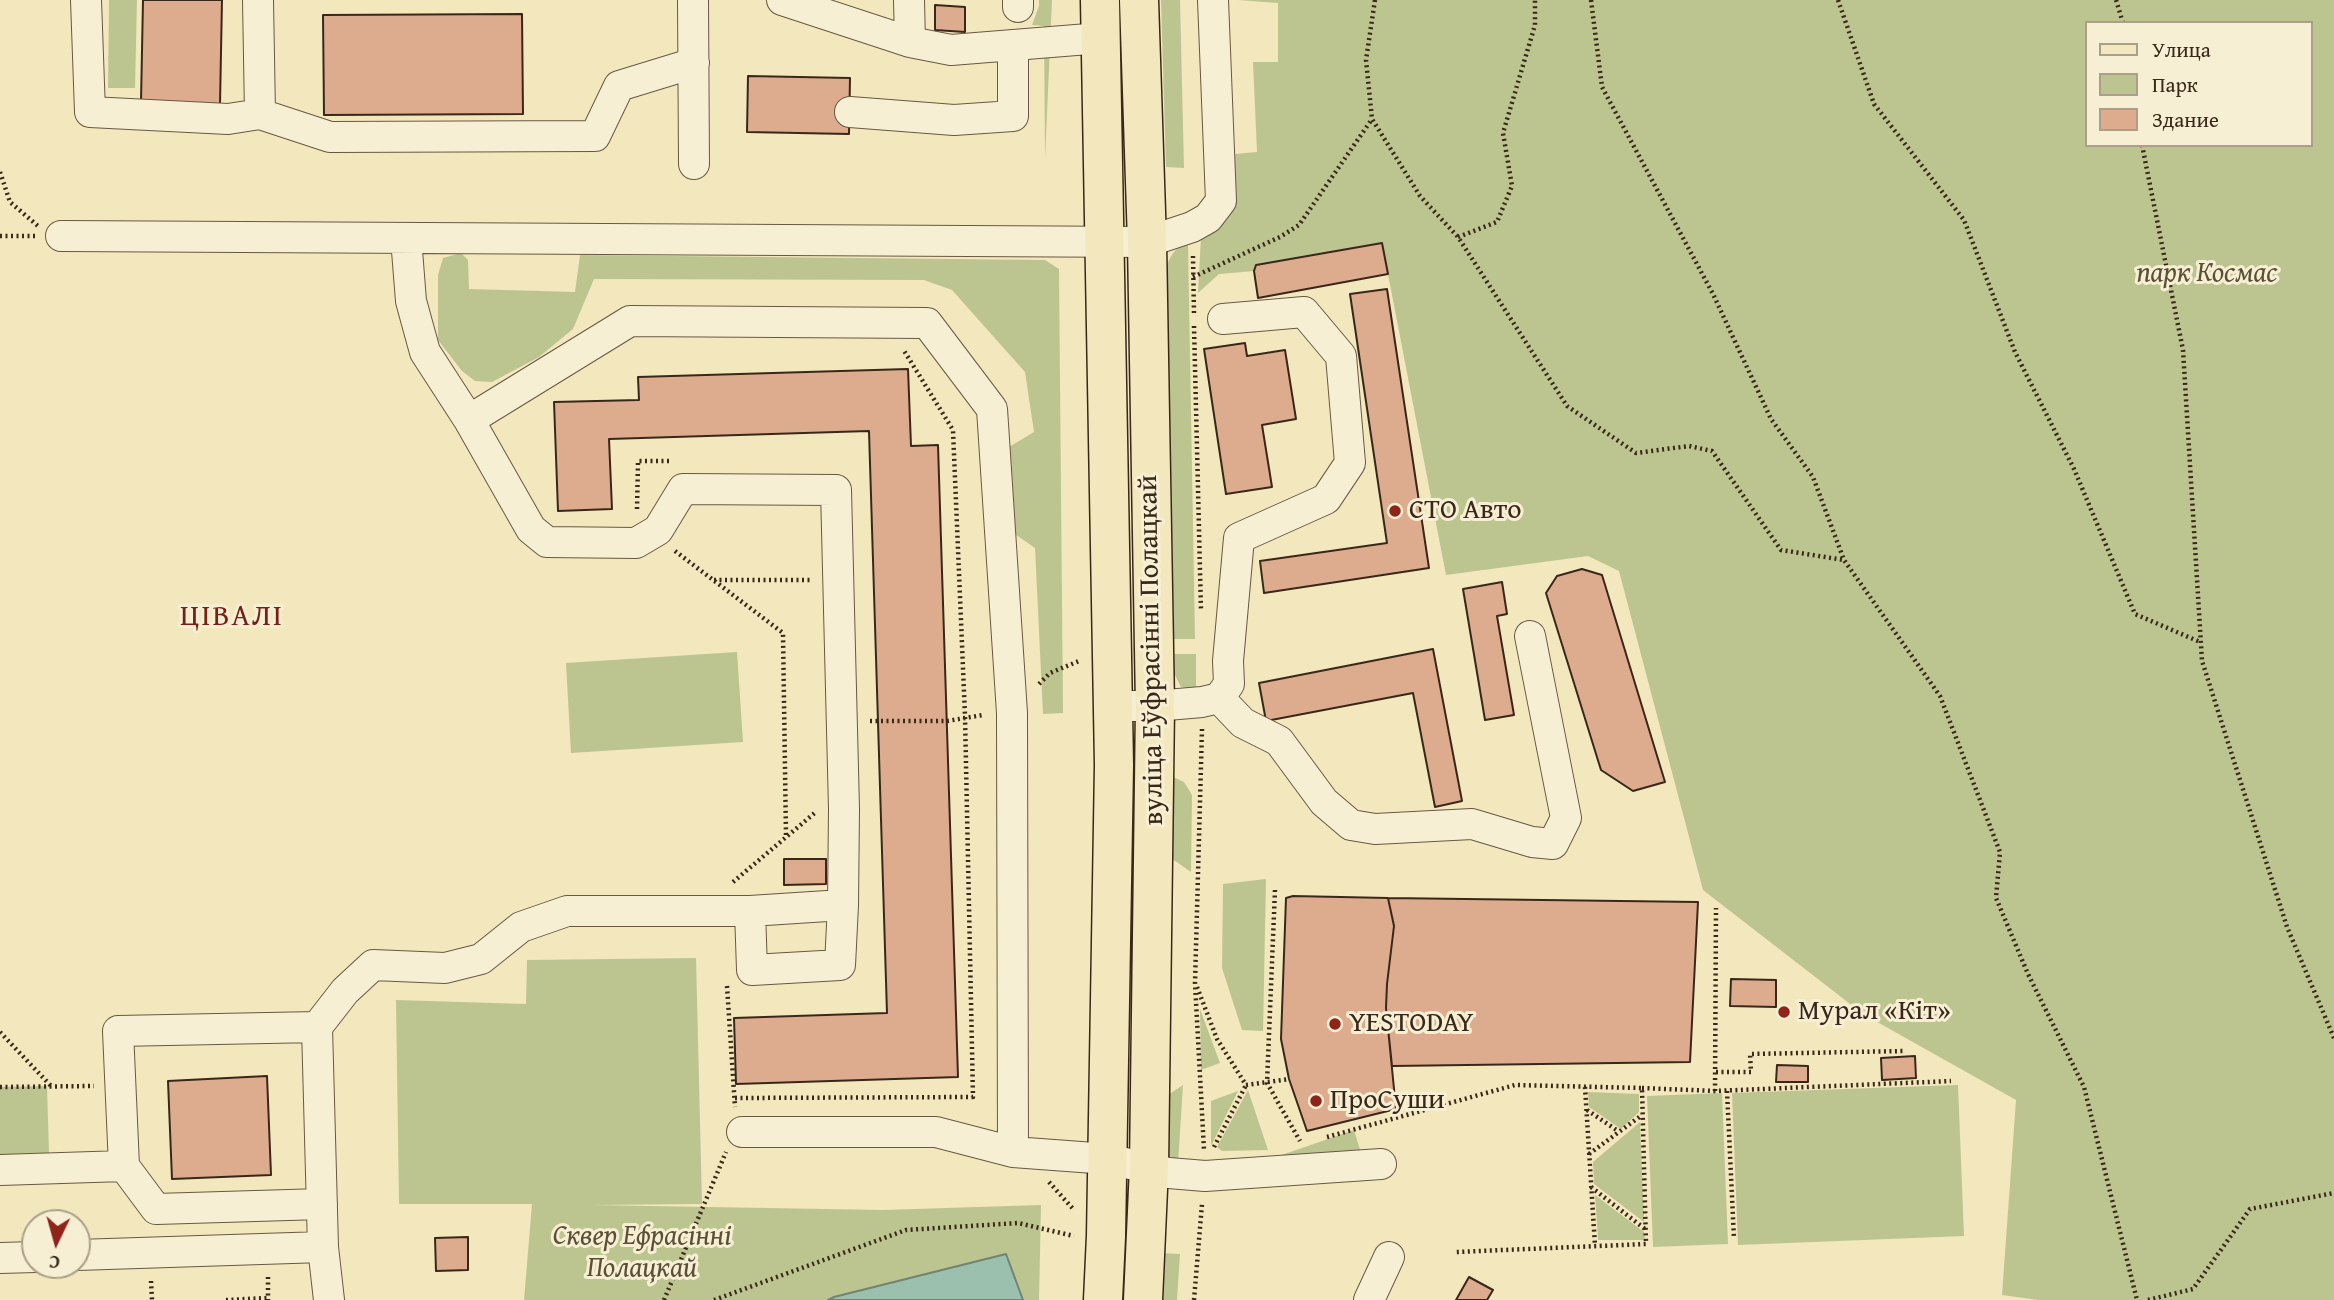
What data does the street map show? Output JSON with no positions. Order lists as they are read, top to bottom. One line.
{"streets":{"main road":["вуліца Еўфрасінні Полацкай"]},"districts":["ЦІВАЛІ"],"parks":["парк Космас","Сквер Ефрасінні Полацкай"],"places":["СТО Авто","Мурал «Кіт»","YESTODAY","ПроСуши"],"legend":["Улица","Парк","Здание"],"north":"bottom"}
